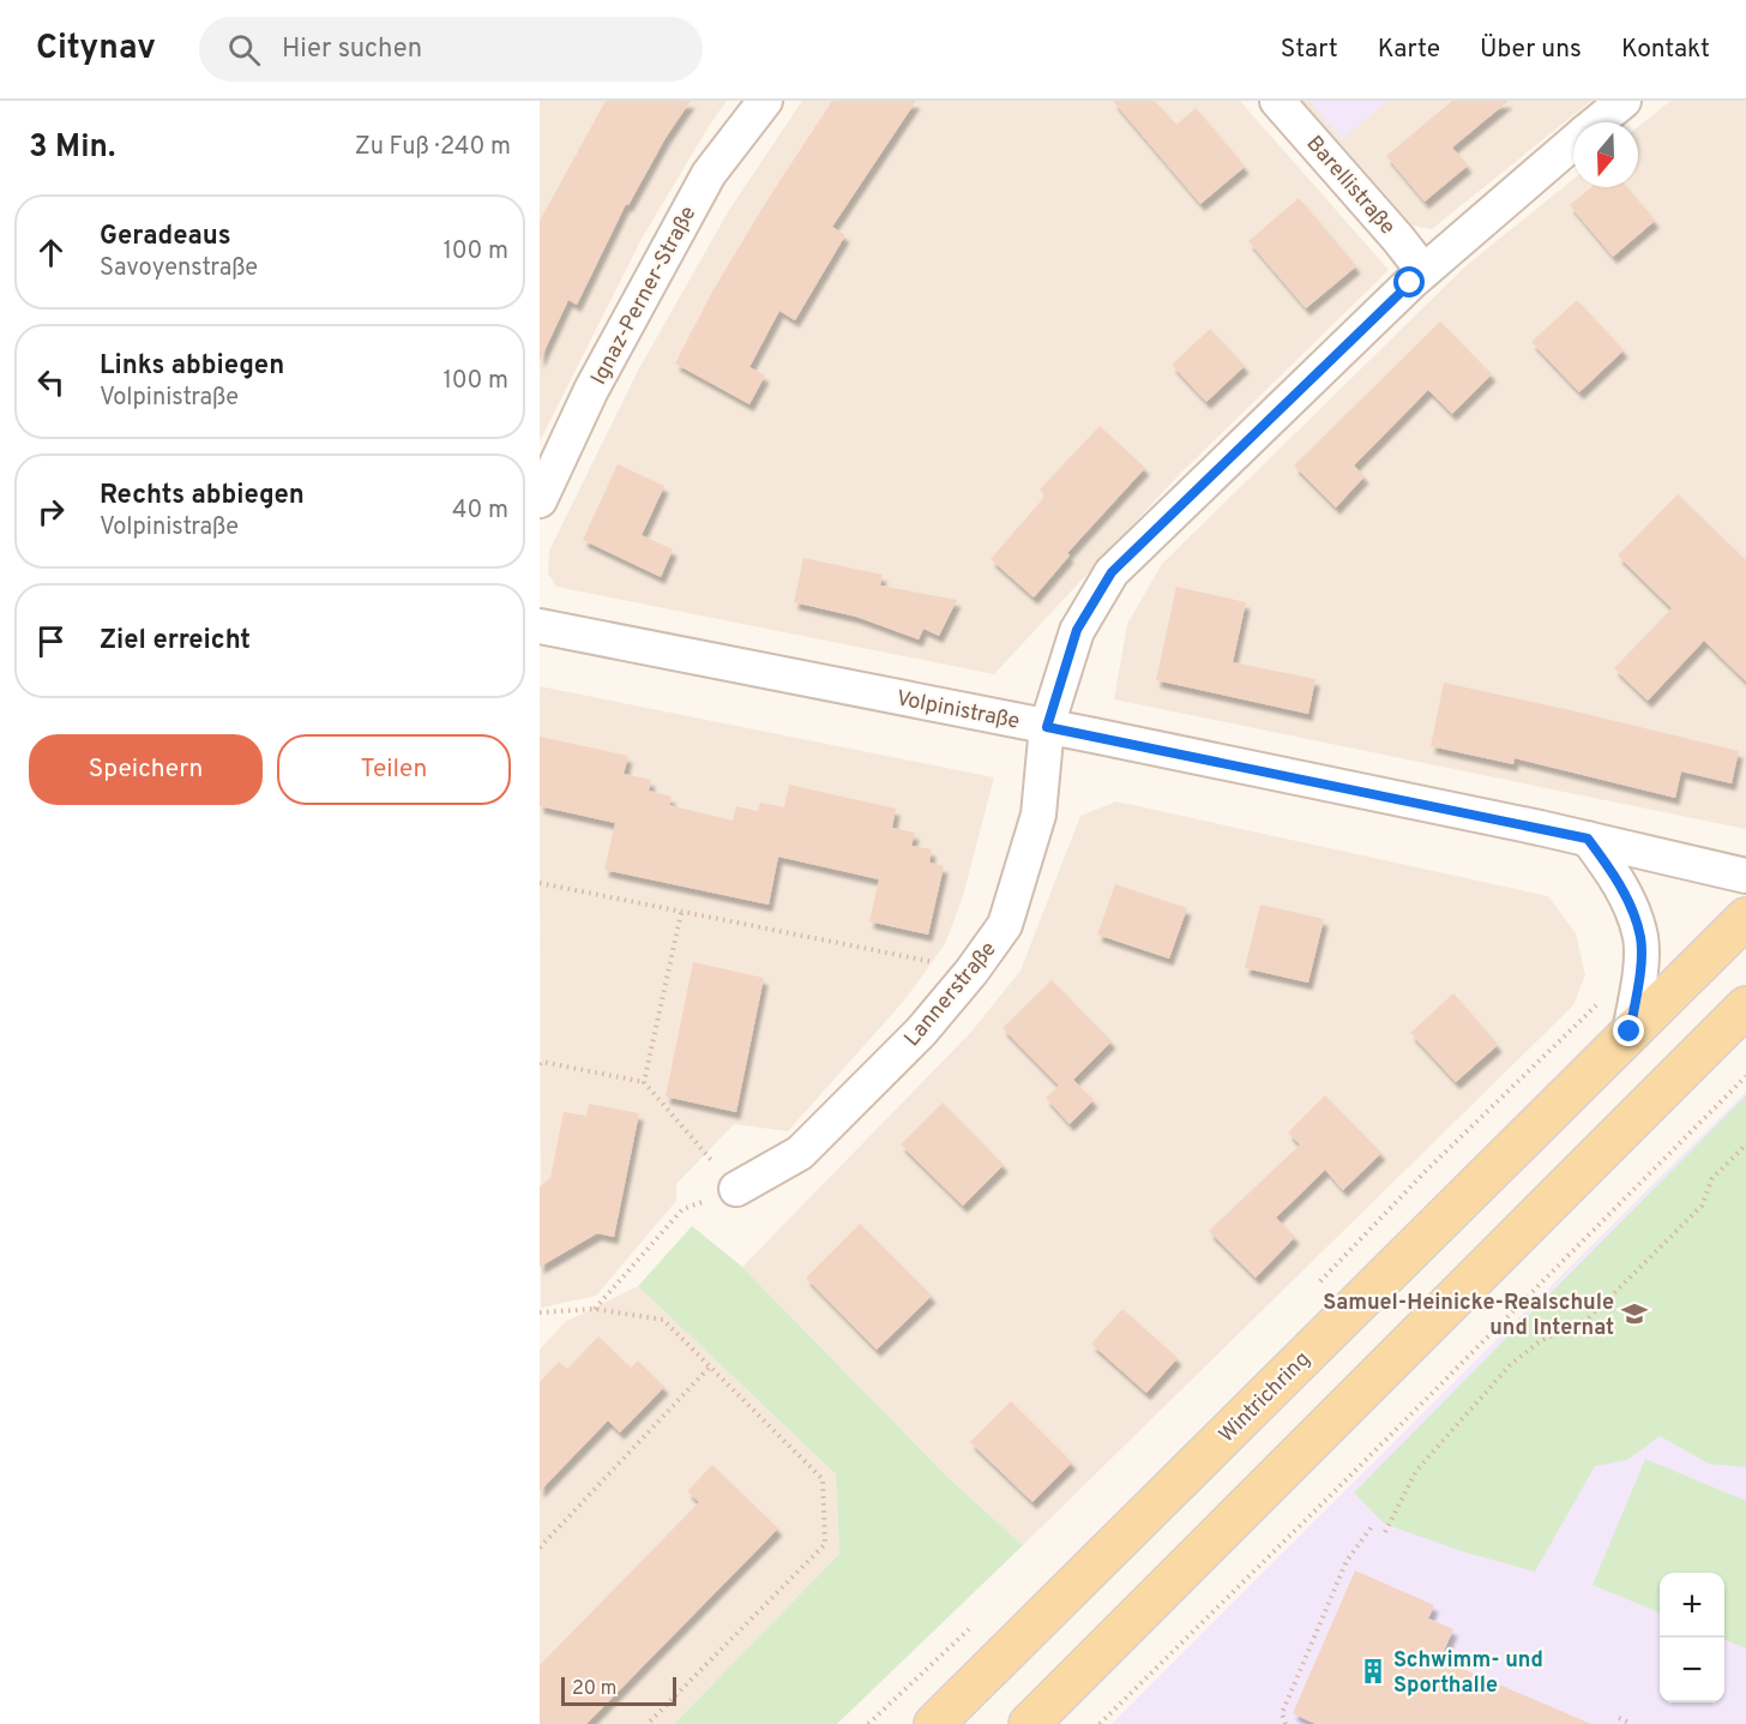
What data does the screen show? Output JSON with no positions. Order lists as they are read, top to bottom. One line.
{"streets":{"main road":["Wintrichring"],"street":["Barellistraße","Ignaz-Perner-Straße","Volpinistraße","Lannerstraße"]},"crossings":[["Barellistraße","Lannerstraße"],["Volpinistraße","Lannerstraße"]],"places":{"school or university":["Samuel-Heinicke-Realschule und Internat"],"building":["Schwimm- und Sporthalle"]},"scale_bar":"20 m","north":"bottom","page":{"header":"Citynav","search":"Hier suchen","nav":["Start","Karte","Über uns","Kontakt"],"heading":["3 Min.","Zu Fuß · 240 m"],"list":[["Geradeaus","Savoyenstraße","100 m"],["Links abbiegen","Volpinistraße","100 m"],["Rechts abbiegen","Volpinistraße","40 m"],"Ziel erreicht"],"buttons":["Speichern","Teilen"],"map_buttons":["+","−"],"scale":"20 m"}}
